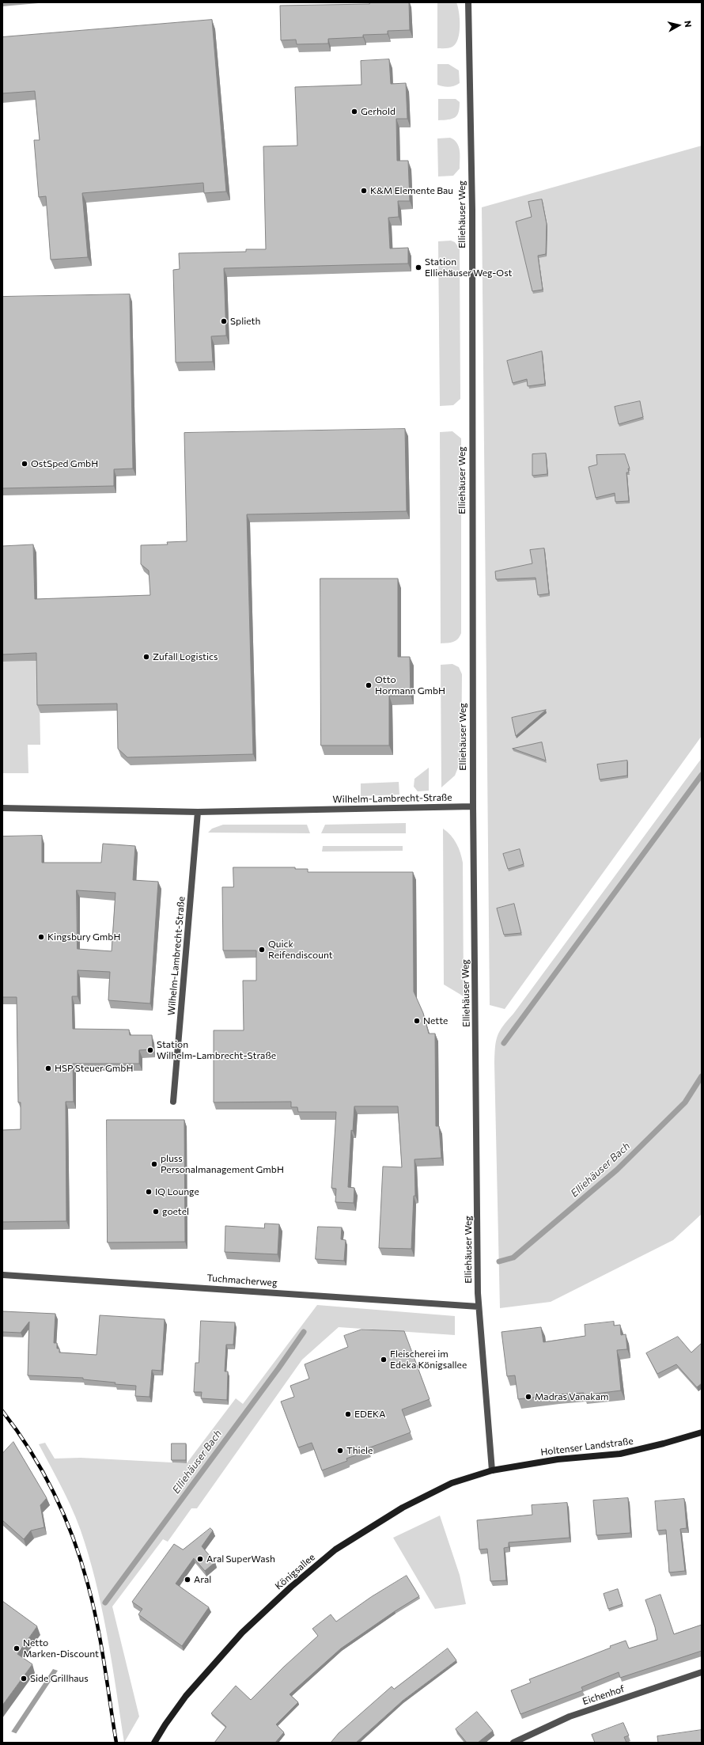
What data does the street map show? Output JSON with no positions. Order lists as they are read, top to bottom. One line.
{"streets":{"street":["Elliehäuser Weg","Wilhelm-Lambrecht-Straße","Tuchmacherweg","Holtenser Landstraße","Königsallee","Eichenhof"]},"crossings":[["Elliehäuser Weg","Wilhelm-Lambrecht-Straße"],["Elliehäuser Weg","Tuchmacherweg"],["Elliehäuser Weg","Holtenser Landstraße"],["Elliehäuser Weg","Königsallee"],["Holtenser Landstraße","Königsallee"]],"water":["Elliehäuser Bach"],"places":["Gerhold","K&M Elemente Bau","Station Elliehäuser Weg-Ost","Splieth","OstSped GmbH","Zufall Logistics","Otto Hormann GmbH","Kingsbury GmbH","Quick Reifendiscount","Nette","Station Wilhelm-Lambrecht-Straße","HSP Steuer GmbH","pluss Personalmanagement GmbH","IQ Lounge","goetel","Fleischerei im Edeka Königsallee","Madras Vanakam","EDEKA","Thiele","Aral SuperWash","Aral","Netto Marken-Discount","Side Grillhaus"],"north":"right"}
